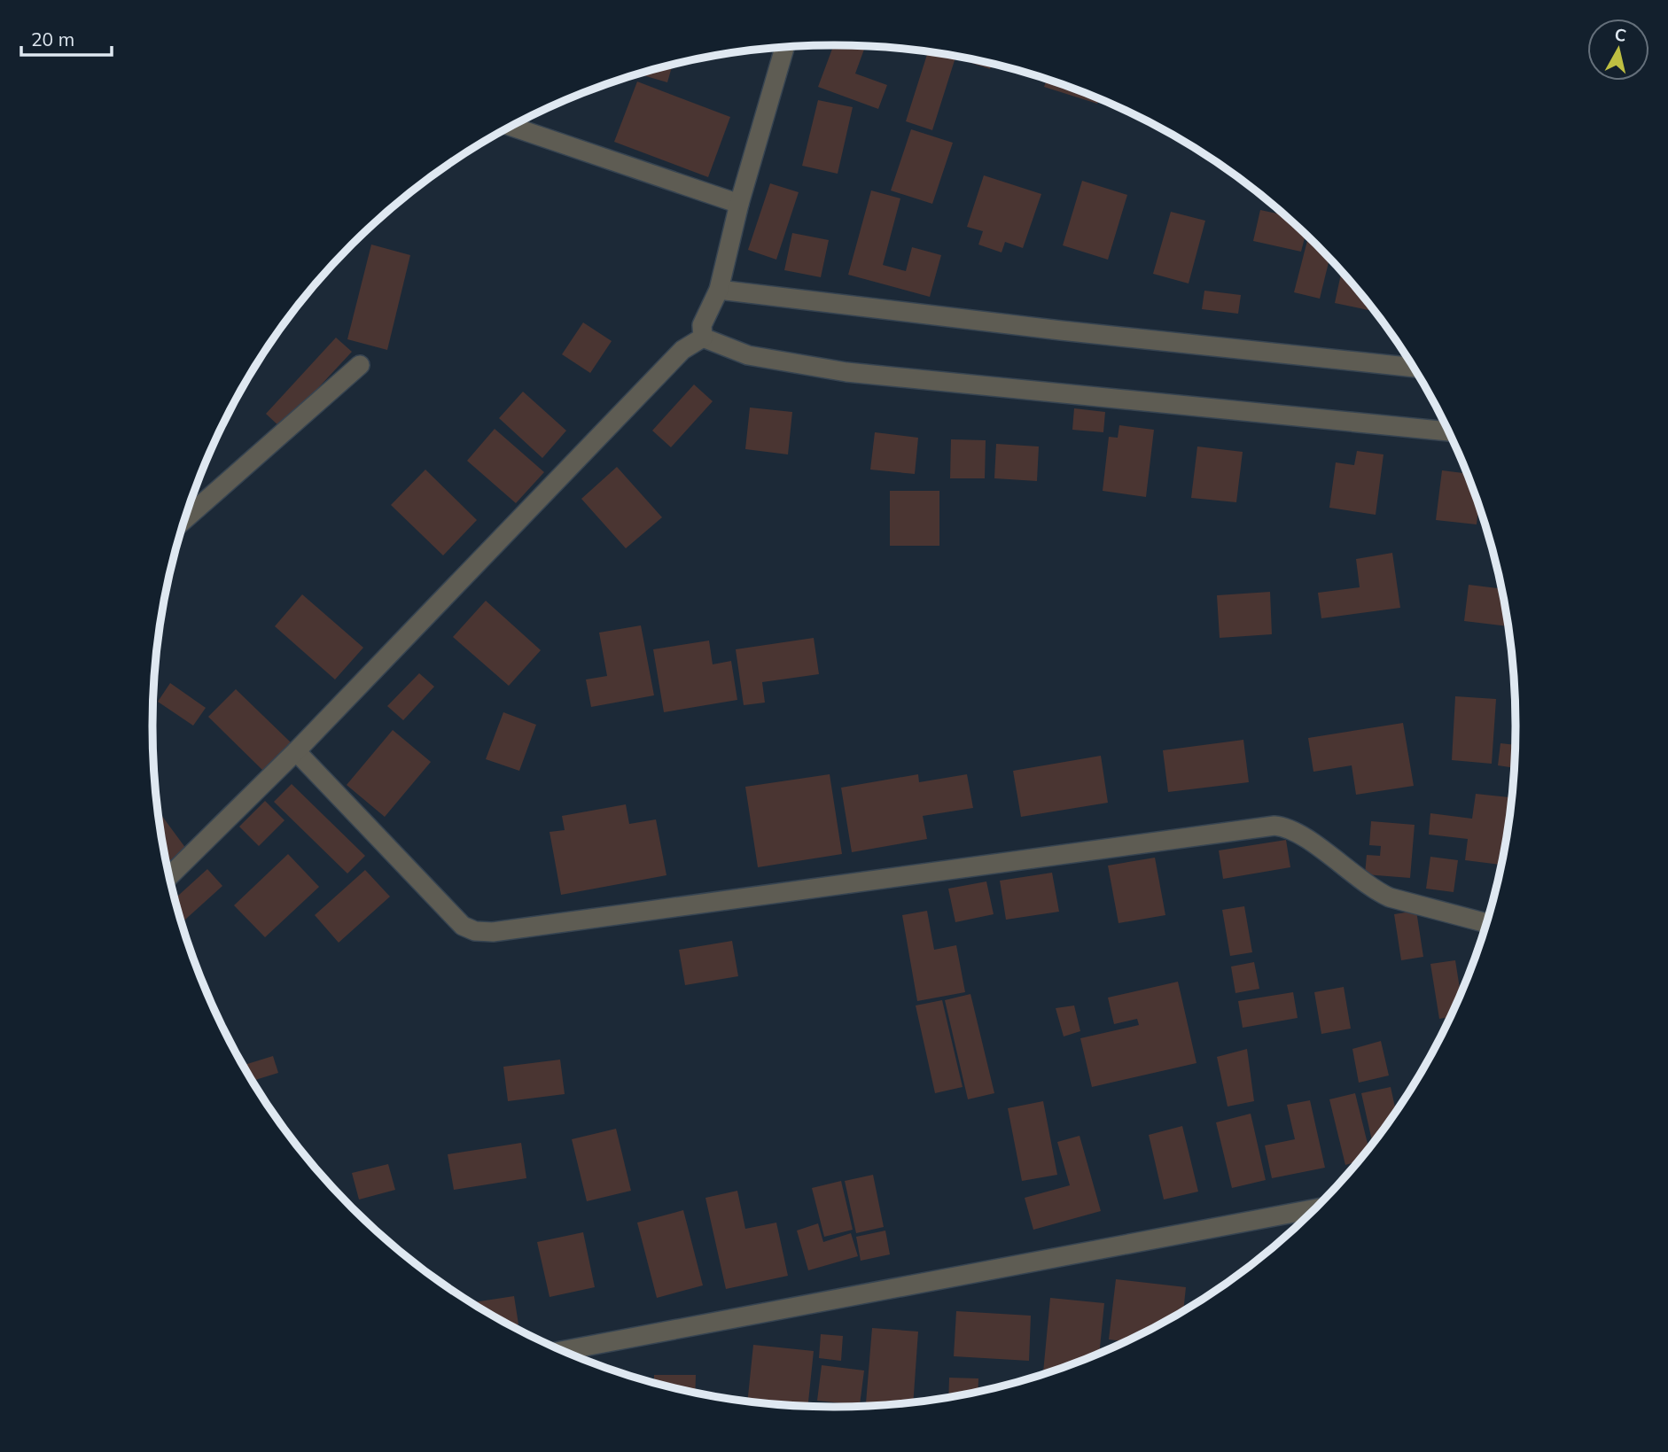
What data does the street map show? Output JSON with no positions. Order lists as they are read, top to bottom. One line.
{"scale_bar":"20 m","north":"top"}
